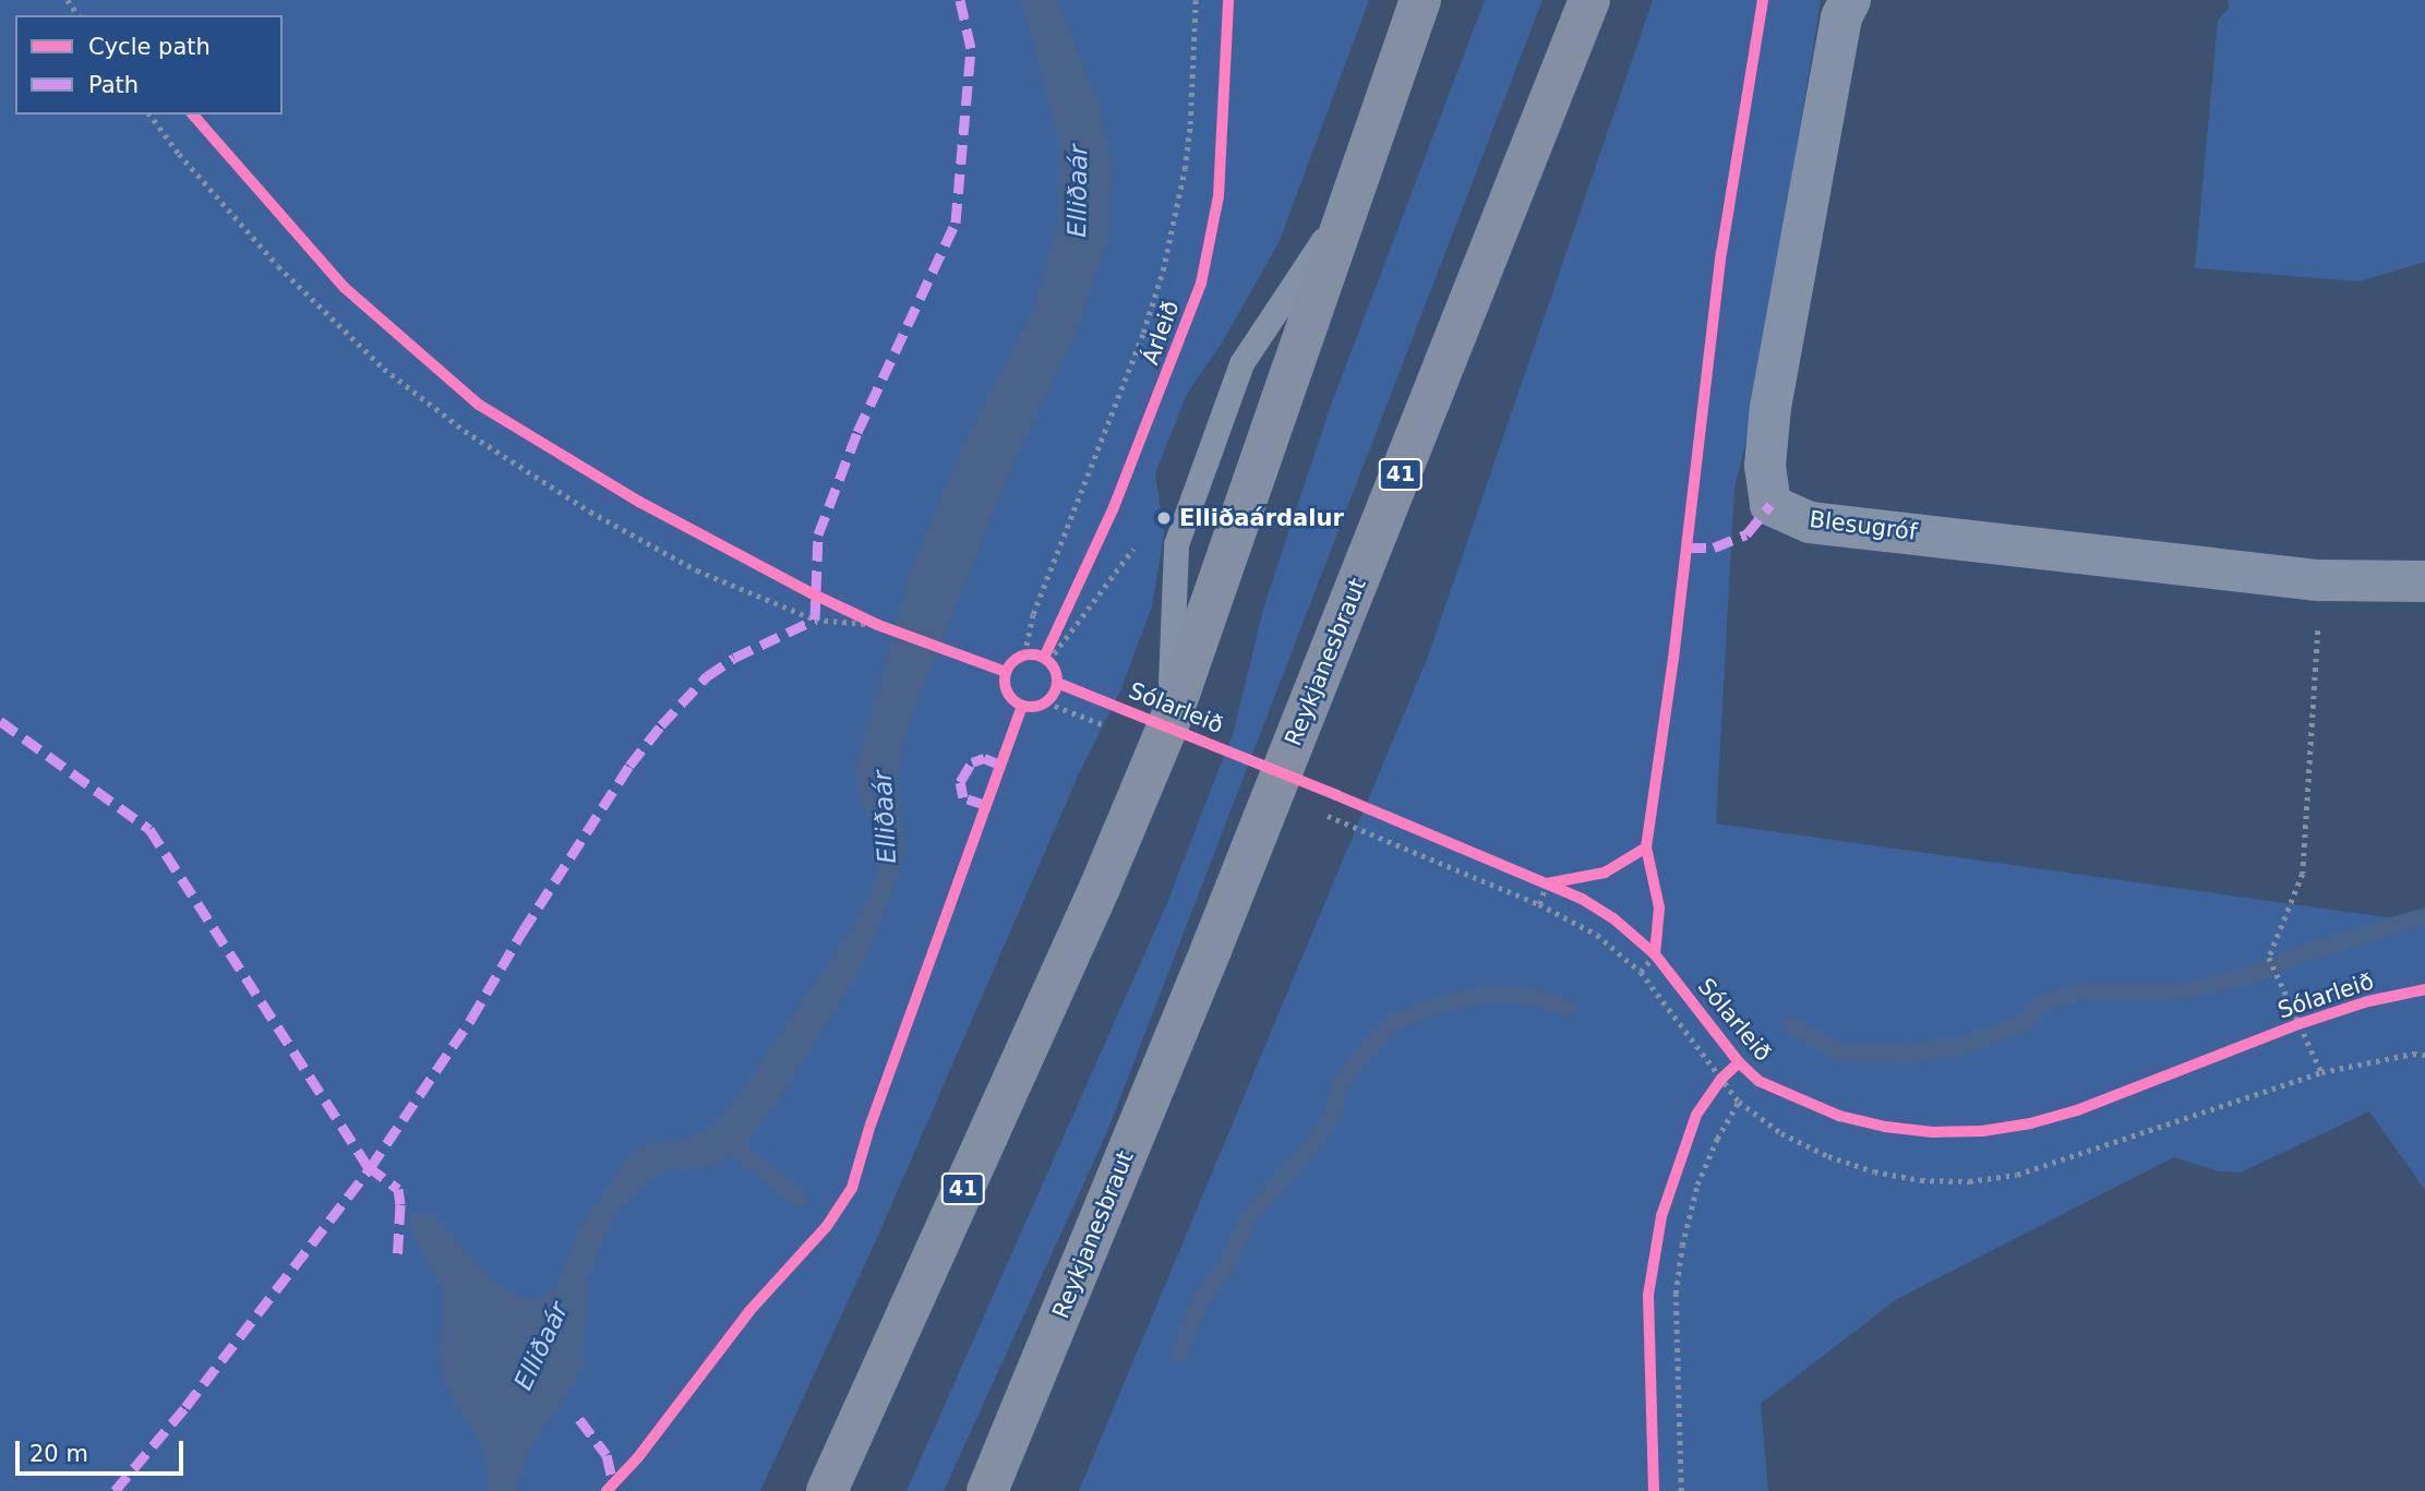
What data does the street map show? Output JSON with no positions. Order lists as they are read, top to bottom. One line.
{"streets":{"highway":["41","Reykjanesbraut"],"street":["Blesugróf"],"cycle path":["Árleið","Sólarleið"]},"water":["Elliðaár"],"places":["Elliðaárdalur"],"legend":["Cycle path","Path"],"scale_bar":"20 m"}
